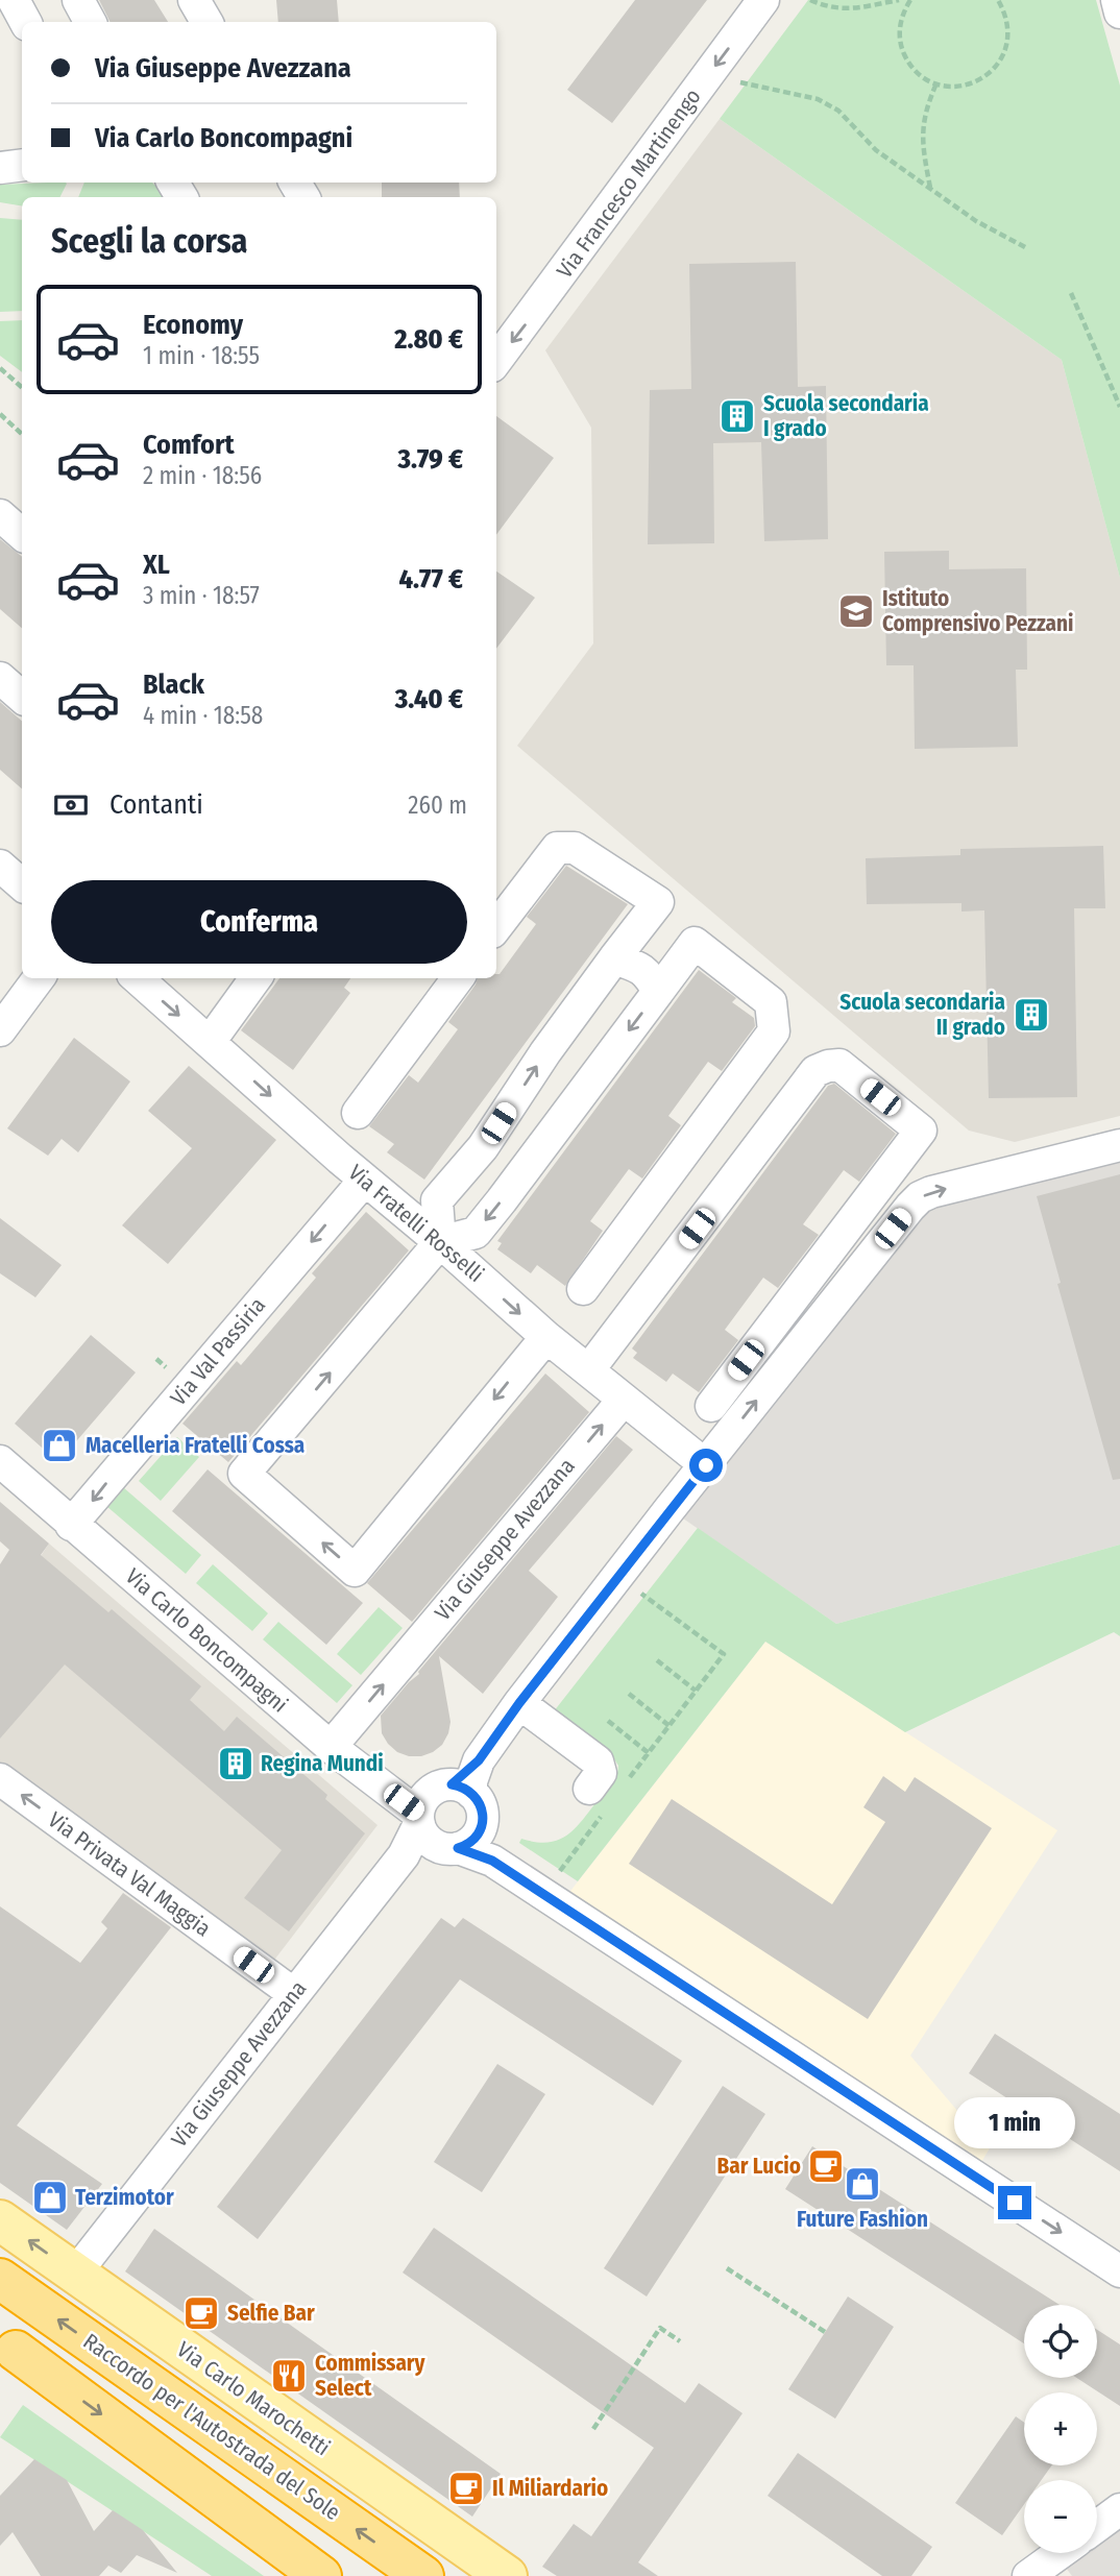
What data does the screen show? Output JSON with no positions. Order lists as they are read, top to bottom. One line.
{"streets":{"highway":["Raccordo per l'Autostrada del Sole"],"main road":["Via Carlo Marochetti"],"street":["Via Francesco Martinengo","Via Fratelli Rosselli","Via Val Passiria","Via Giuseppe Avezzana","Via Carlo Boncompagni","Via Privata Val Maggia"]},"crossings":[["Via Fratelli Rosselli","Via Val Passiria"],["Via Fratelli Rosselli","Via Giuseppe Avezzana"],["Via Val Passiria","Via Carlo Boncompagni"],["Via Giuseppe Avezzana","Via Carlo Boncompagni"],["Via Giuseppe Avezzana","Via Privata Val Maggia"],["Via Giuseppe Avezzana","Via Carlo Marochetti"]],"one_way":["Via Francesco Martinengo","Via Fratelli Rosselli","Via Val Passiria","Via Carlo Boncompagni","Via Privata Val Maggia"],"places":{"building":["Scuola secondaria I grado","Scuola secondaria II grado","Regina Mundi"],"school or university":["Istituto Comprensivo Pezzani"],"shop":["Macelleria Fratelli Cossa","Future Fashion","Terzimotor"],"cafe":["Bar Lucio","Selfie Bar","Il Miliardario"],"restaurant":["Commissary Select"]},"page":{"banner":["Via Giuseppe Avezzana","Via Carlo Boncompagni"],"heading":"Scegli la corsa","list":[{"name":"Economy","note":"1 min · 18:55","value":"2.80 €"},{"name":"Comfort","note":"2 min · 18:56","value":"3.79 €"},{"name":"XL","note":"3 min · 18:57","value":"4.77 €"},{"name":"Black","note":"4 min · 18:58","value":"3.40 €"}],"pay":["Contanti","260 m"],"buttons":"Conferma","bubble":"1 min","map_buttons":["+","−"]}}
